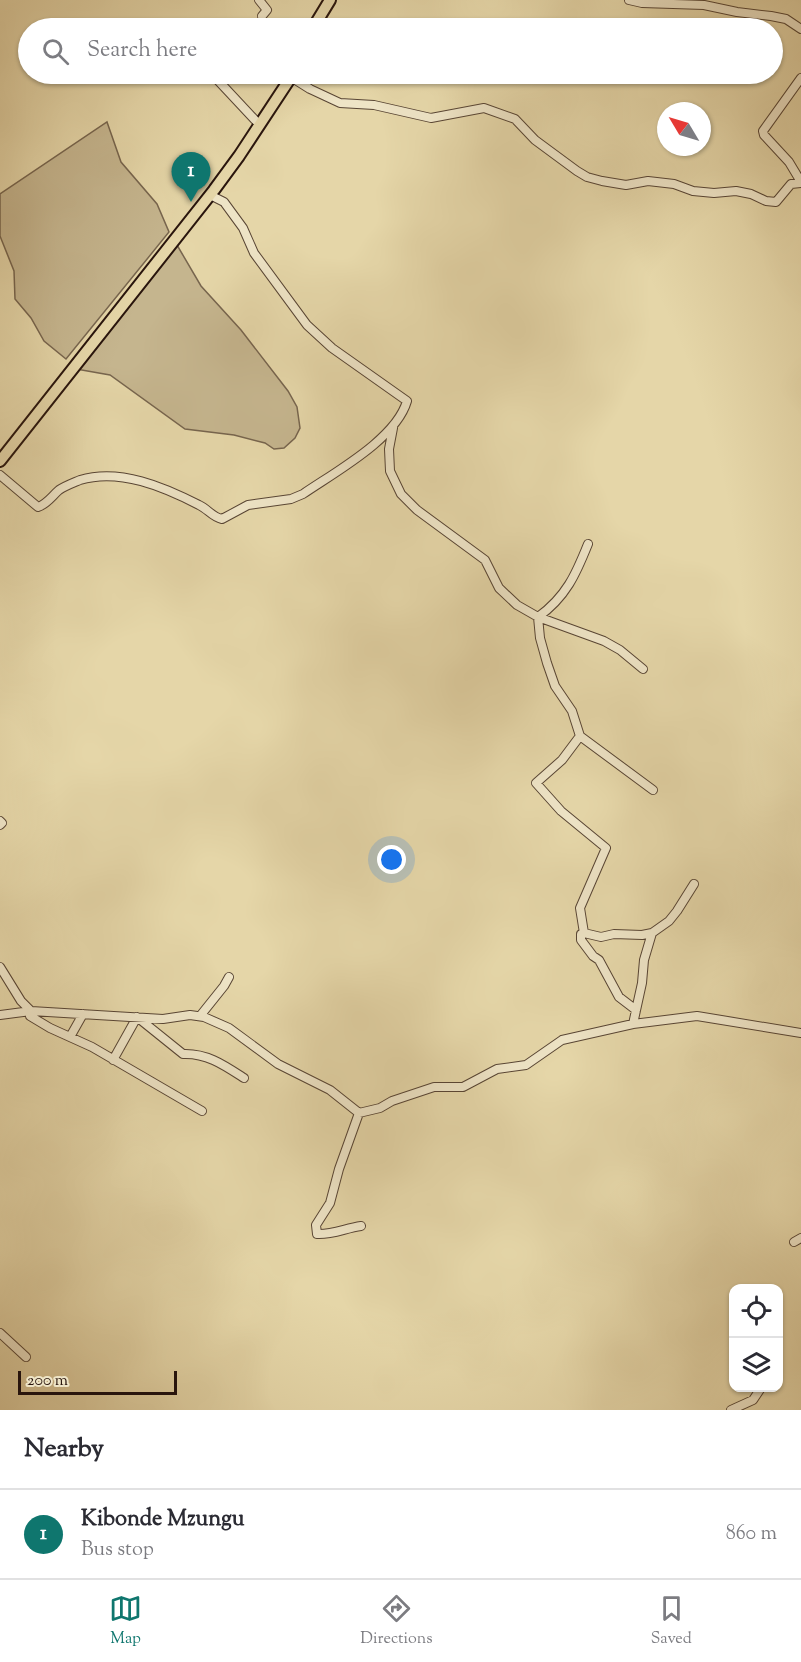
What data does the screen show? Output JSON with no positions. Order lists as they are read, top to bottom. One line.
{"scale_bar":"200 m","north":"top left","page":{"search":"Search here","pins":"1","scale":"200 m","heading":"Nearby","list":[{"mark":"1","name":"Kibonde Mzungu","note":"Bus stop","value":"860 m"}],"nav":["Map","Directions","Saved"]}}
